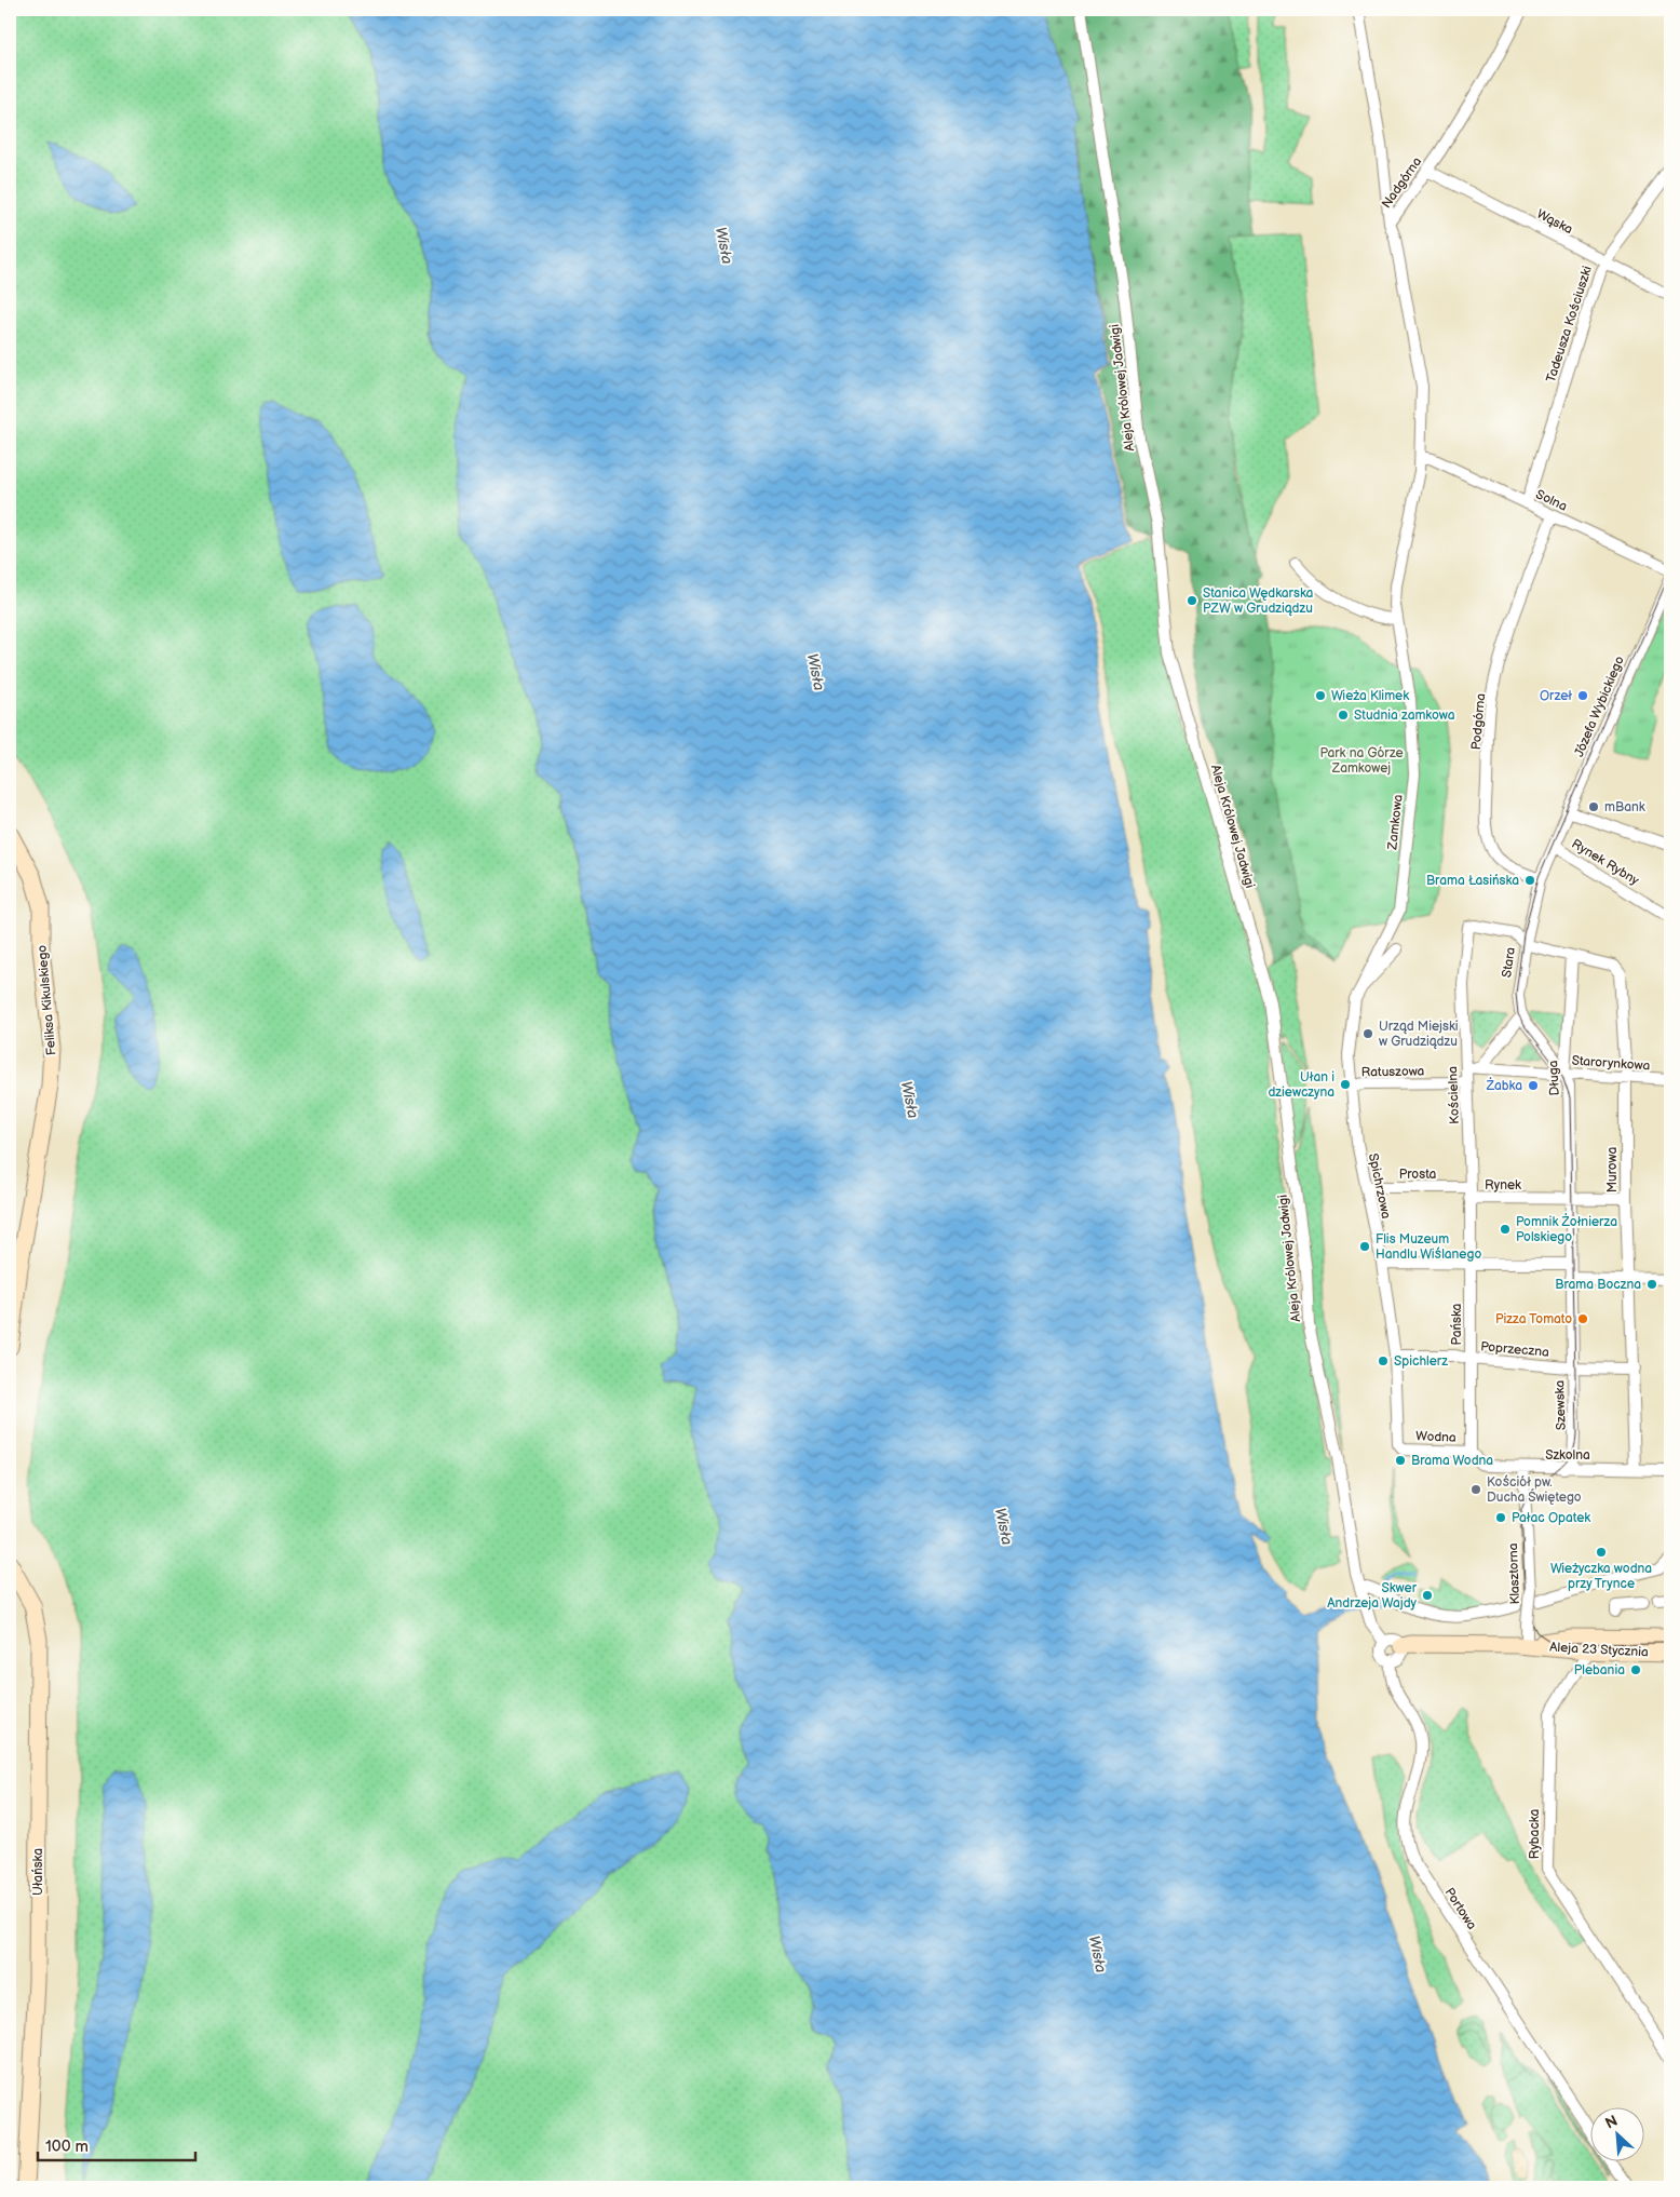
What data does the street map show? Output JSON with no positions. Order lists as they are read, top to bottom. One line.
{"streets":{"main road":["Feliksa Kikulskiego","Aleja 23 Stycznia","Ułańska"],"street":["Nadgórna","Wąska","Tadeusza Kościuszki","Aleja Królowej Jadwigi","Solna","Józefa Wybickiego","Podgórna","Zamkowa","Rynek Rybny","Stara","Starorynkowa","Ratuszowa","Długa","Kościelna","Murowa","Prosta","Rynek","Spichrzowa","Pańska","Poprzeczna","Szewska","Wodna","Szkolna","Klasztorna","Rybacka","Portowa"]},"crossings":[["Nadgórna","Wąska"],["Nadgórna","Solna"],["Nadgórna","Zamkowa"],["Wąska","Tadeusza Kościuszki"],["Tadeusza Kościuszki","Solna"],["Aleja Królowej Jadwigi","Aleja 23 Stycznia"],["Aleja Królowej Jadwigi","Portowa"],["Solna","Podgórna"],["Solna","Zamkowa"],["Józefa Wybickiego","Rynek Rybny"],["Józefa Wybickiego","Stara"],["Podgórna","Stara"],["Zamkowa","Spichrzowa"],["Rynek Rybny","Stara"],["Stara","Murowa"],["Starorynkowa","Długa"],["Starorynkowa","Kościelna"],["Starorynkowa","Murowa"],["Ratuszowa","Kościelna"],["Ratuszowa","Spichrzowa"],["Długa","Murowa"],["Długa","Rynek"],["Kościelna","Murowa"],["Kościelna","Prosta"],["Kościelna","Rynek"],["Murowa","Rynek"],["Murowa","Poprzeczna"],["Murowa","Szkolna"],["Prosta","Rynek"],["Prosta","Spichrzowa"],["Rynek","Pańska"],["Spichrzowa","Poprzeczna"],["Spichrzowa","Wodna"],["Pańska","Poprzeczna"],["Pańska","Wodna"],["Pańska","Szkolna"],["Poprzeczna","Szewska"],["Szewska","Szkolna"],["Wodna","Szkolna"],["Szkolna","Klasztorna"],["Klasztorna","Aleja 23 Stycznia"],["Aleja 23 Stycznia","Rybacka"],["Aleja 23 Stycznia","Portowa"]],"water":["Wisła"],"parks":["Park na Górze Zamkowej"],"places":["Stanica Wędkarska PZW w Grudziądzu","Wieża Klimek","Orzeł","Studnia zamkowa","mBank","Brama Łasińska","Urząd Miejski w Grudziądzu","Ułan i dziewczyna","Żabka","Pomnik Żołnierza Polskiego","Flis Muzeum Handlu Wiślanego","Brama Boczna","Pizza Tomato","Spichlerz","Brama Wodna","Kościół pw. Ducha Świętego","Pałac Opatek","Wieżyczka wodna przy Trynce","Skwer Andrzeja Wajdy","Plebania"],"scale_bar":"100 m","north":"top left"}
